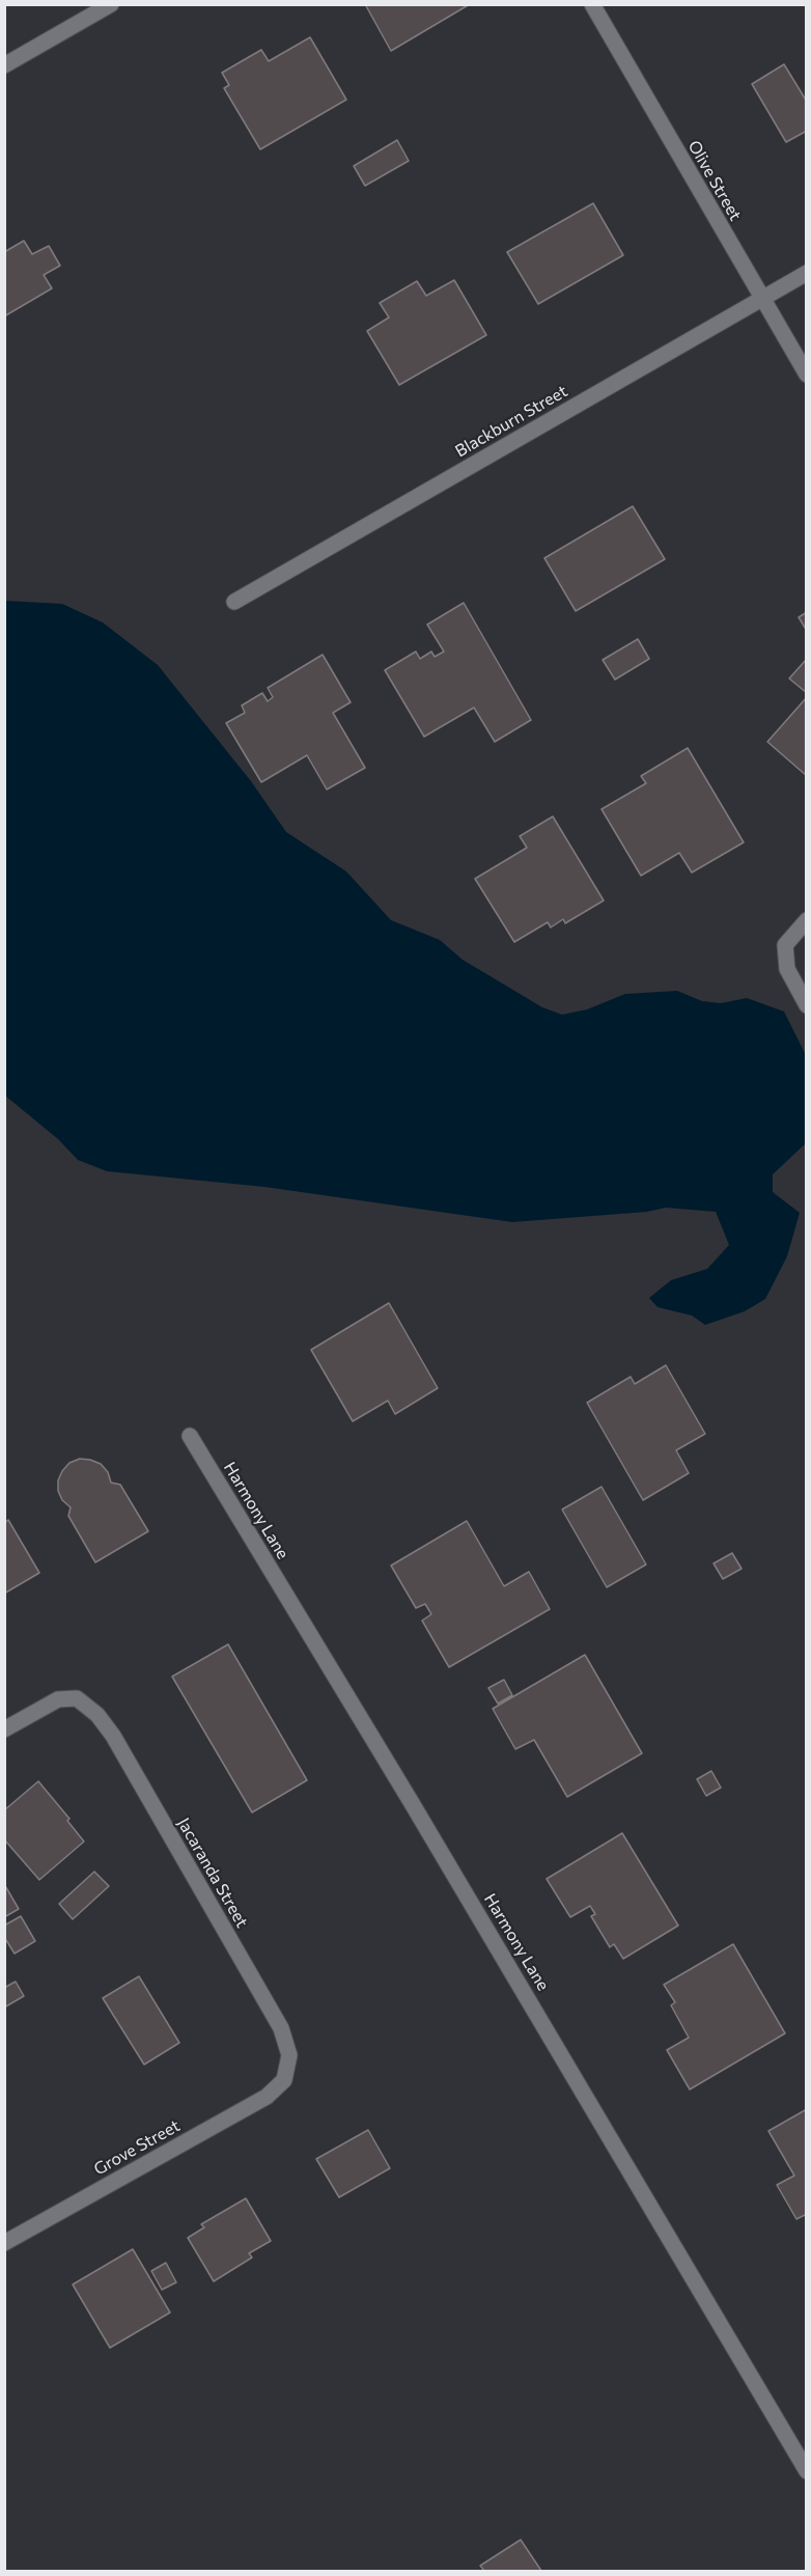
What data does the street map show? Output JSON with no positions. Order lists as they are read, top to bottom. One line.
{"streets":{"street":["Olive Street","Blackburn Street","Harmony Lane","Jacaranda Street","Grove Street"]},"crossings":[["Olive Street","Blackburn Street"],["Jacaranda Street","Grove Street"]]}
